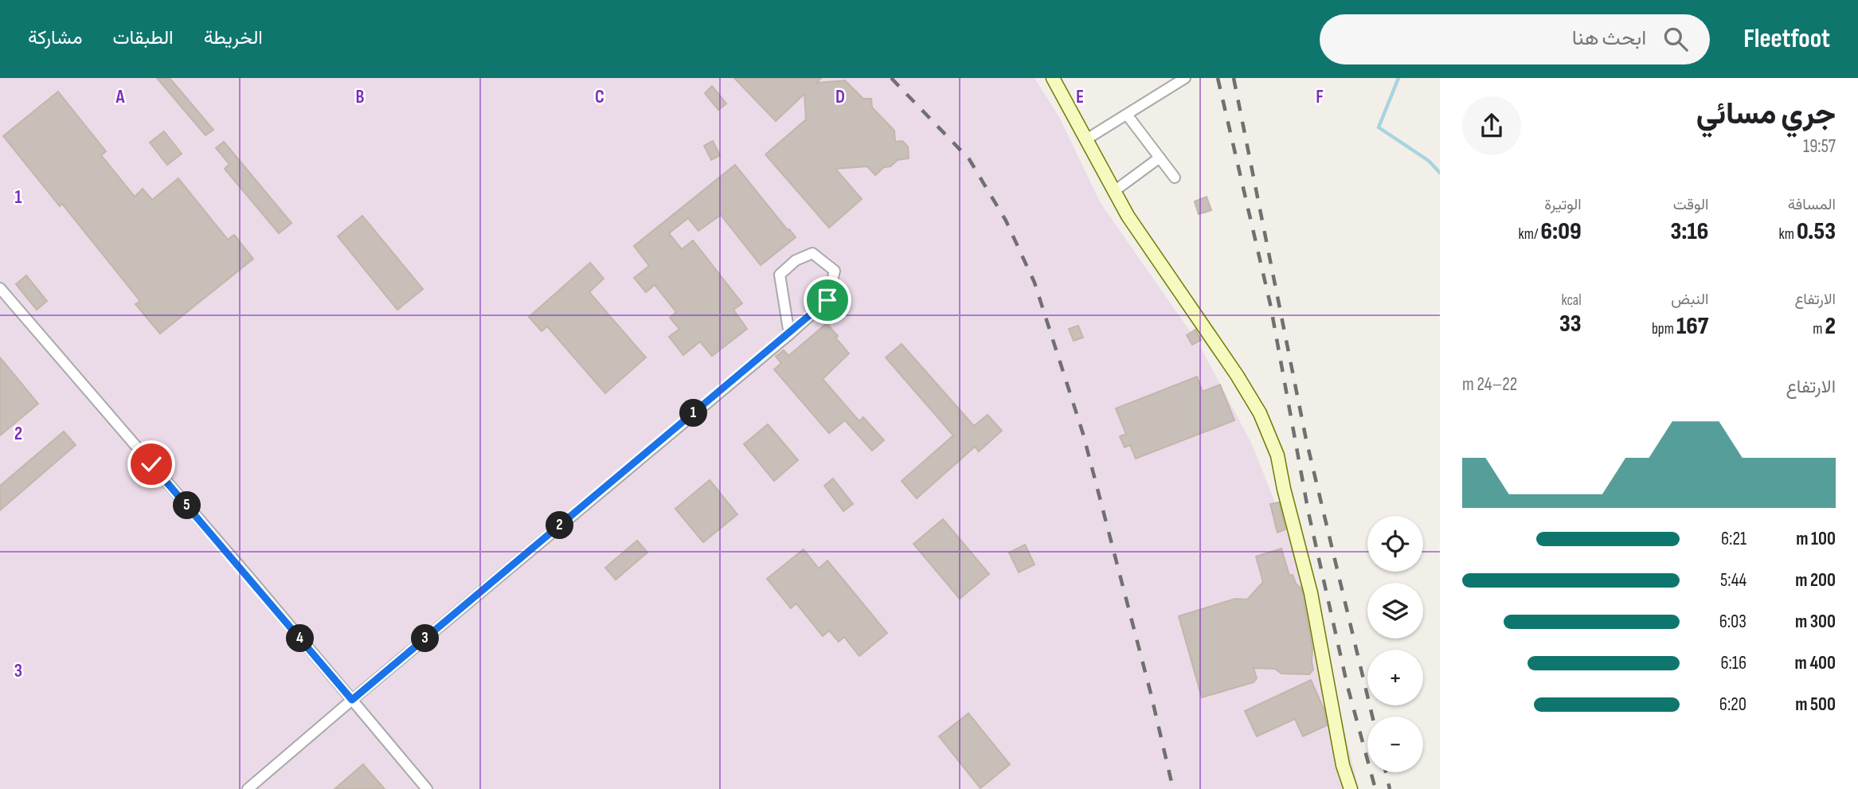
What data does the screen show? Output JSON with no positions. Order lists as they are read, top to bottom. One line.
{"page":{"header":"Fleetfoot","search":"ابحث هنا","nav":["الخريطة","الطبقات","مشاركة"],"heading":["جري مسائي","19:57"],"stats":[["المسافة","0.53 km"],["الوقت","3:16"],["الوتيرة","6:09 /km"],["الارتفاع","2 m"],["النبض","167 bpm"],["kcal","33"]],"chart":["الارتفاع","22–24 m"],"pins":["1","5","2","3","4"],"map_buttons":["+","−"],"list":[{"name":"100 m","note":"6:21"},{"name":"200 m","note":"5:44"},{"name":"300 m","note":"6:03"},{"name":"400 m","note":"6:16"},{"name":"500 m","note":"6:20"}]},"grid":{"columns":["A","B","C","D","E","F"],"rows":["1","2","3"]}}
